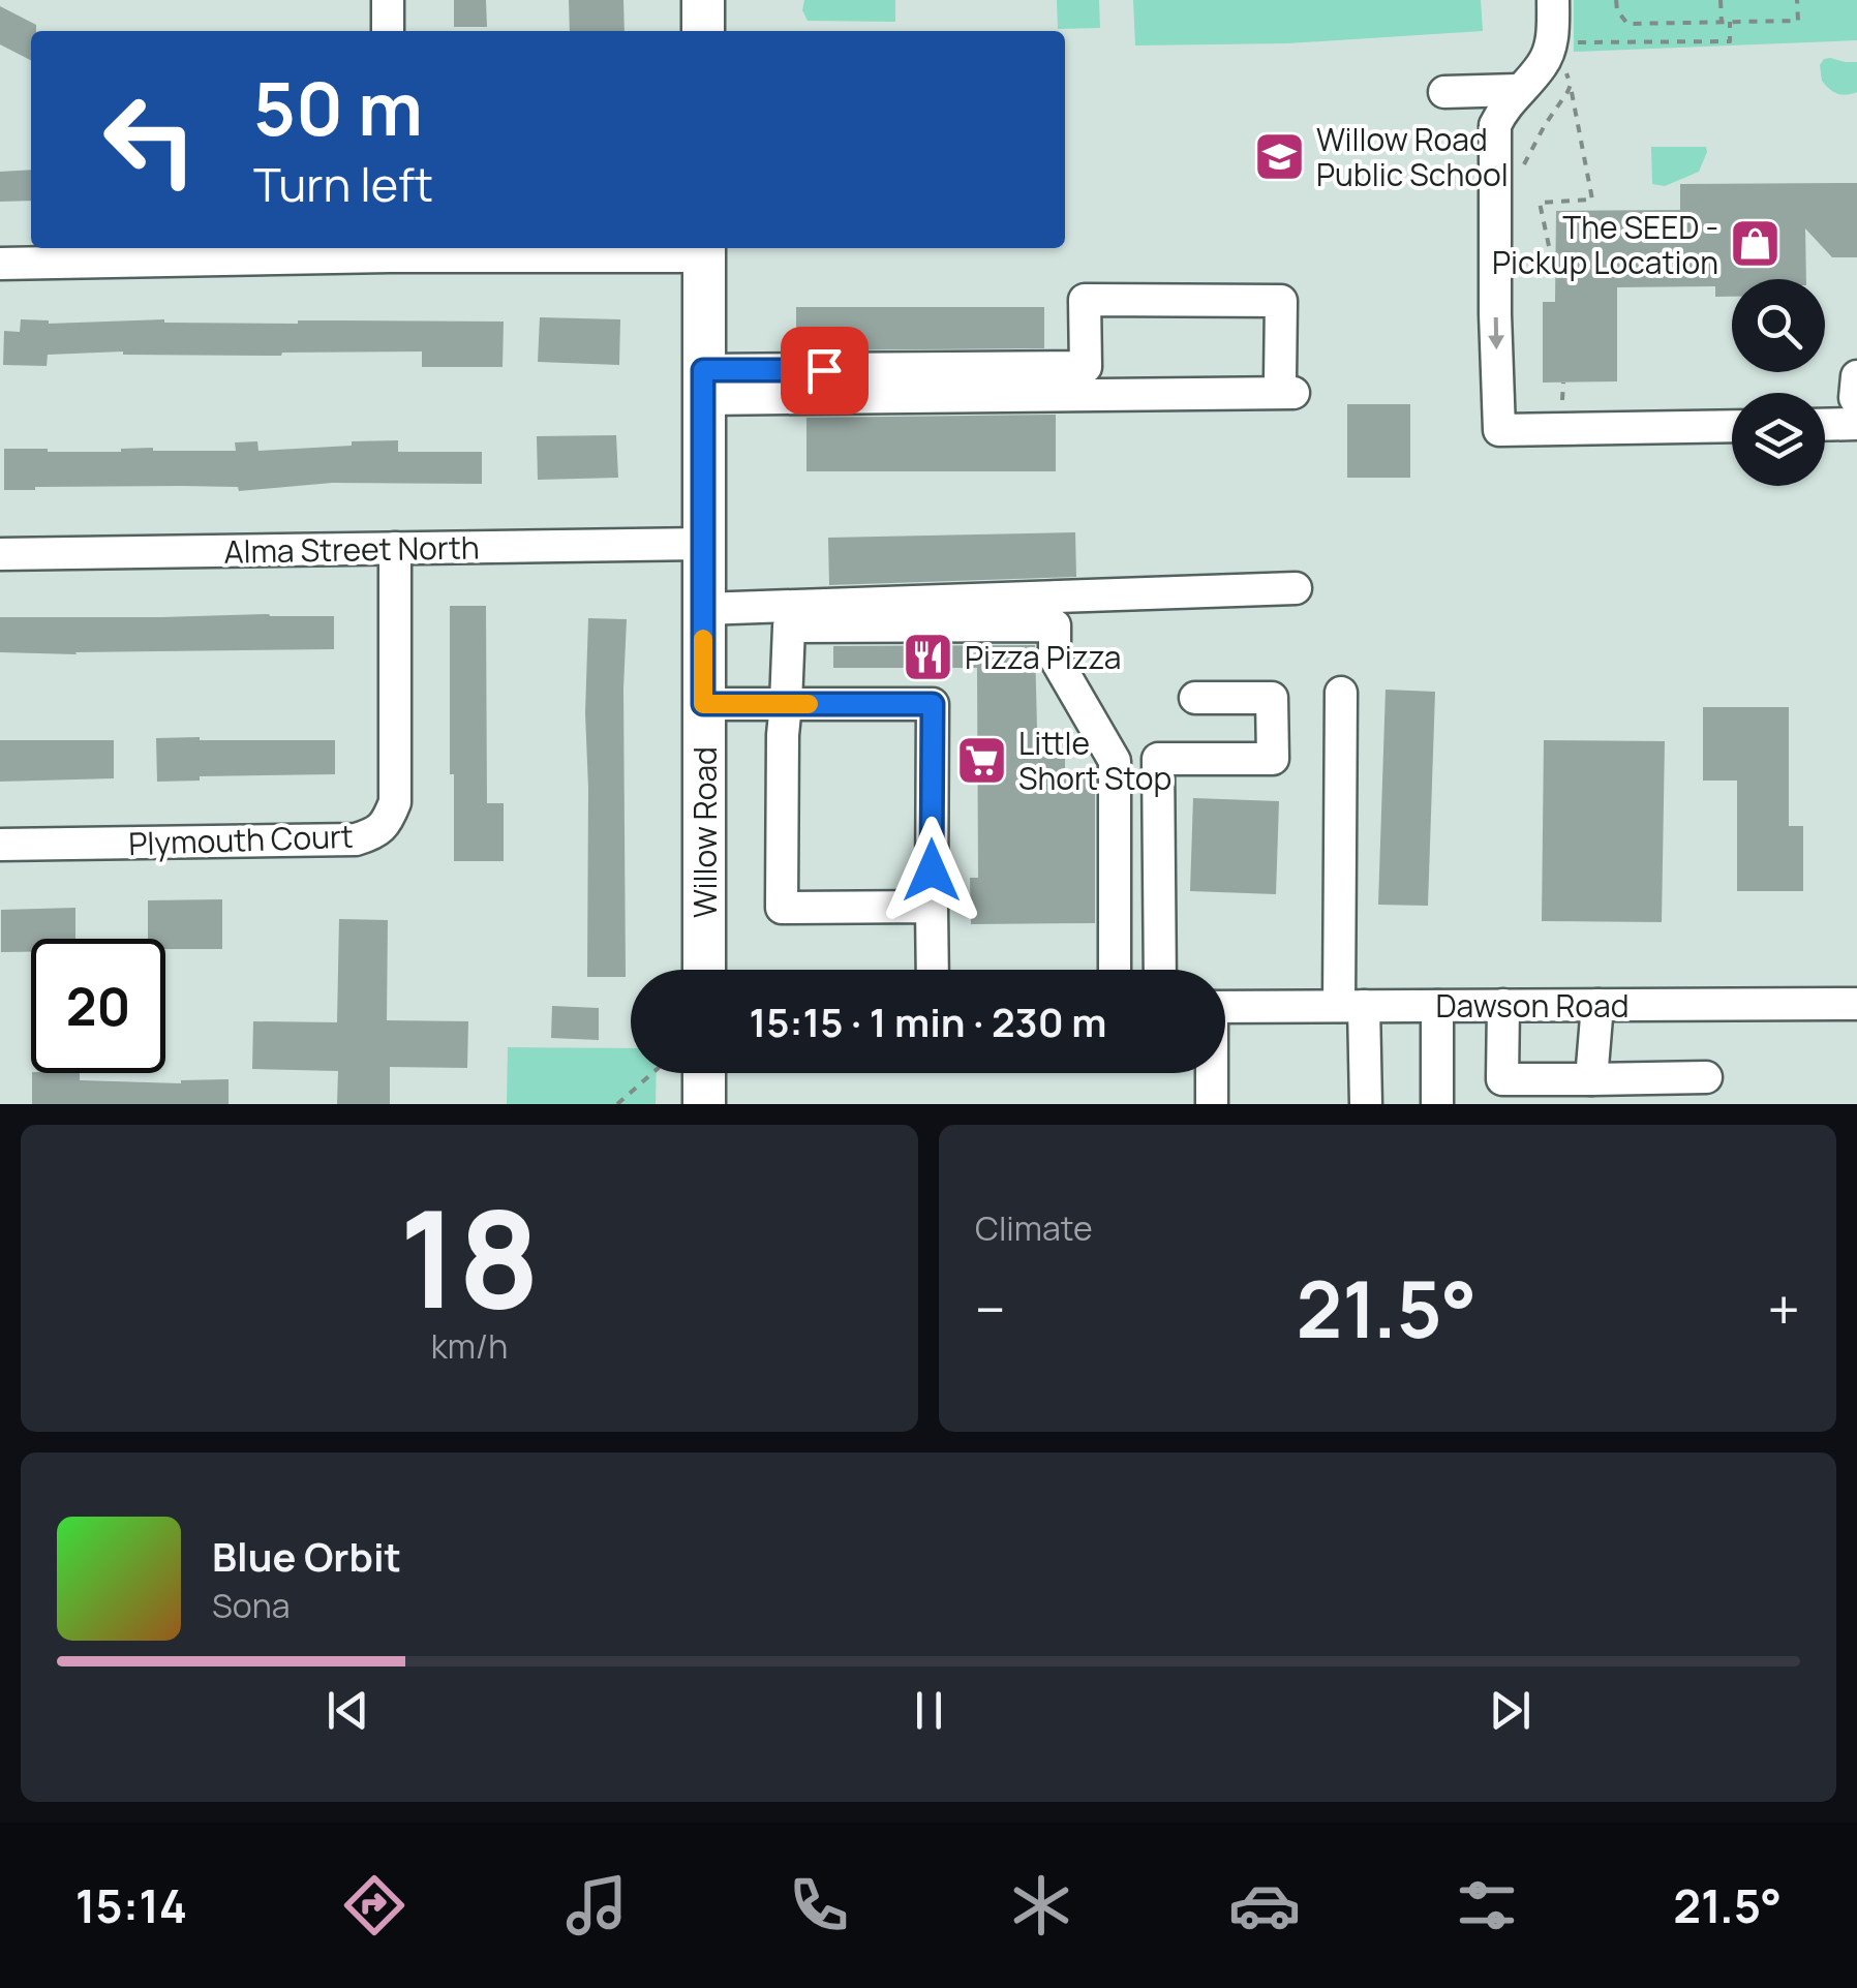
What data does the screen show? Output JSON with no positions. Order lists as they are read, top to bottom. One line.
{"streets":{"main road":["Willow Road"],"street":["Alma Street North","Plymouth Court","Dawson Road"]},"crossings":[["Alma Street North","Willow Road"],["Alma Street North","Plymouth Court"]],"places":{"school or university":["Willow Road Public School"],"shop":["The SEED - Pickup Location"],"restaurant":["Pizza Pizza"],"supermarket":["Little Short Stop"]},"page":{"turn":["50 m","Turn left"],"limit":"20","trip":"15:15 · 1 min · 230 m","tile":[["18","km/h"],"Climate"],"heat":["−","21.5°","+"],"song":["Blue Orbit","Sona"],"tabs":["15:14","21.5°"]}}
